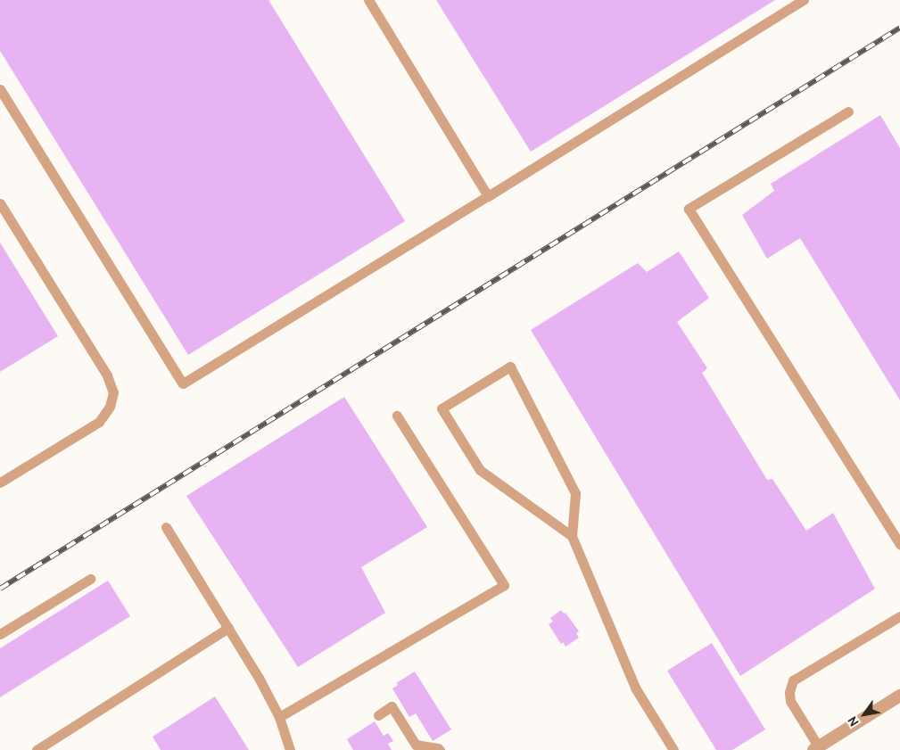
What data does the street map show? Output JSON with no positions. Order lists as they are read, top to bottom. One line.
{"north":"bottom left"}
